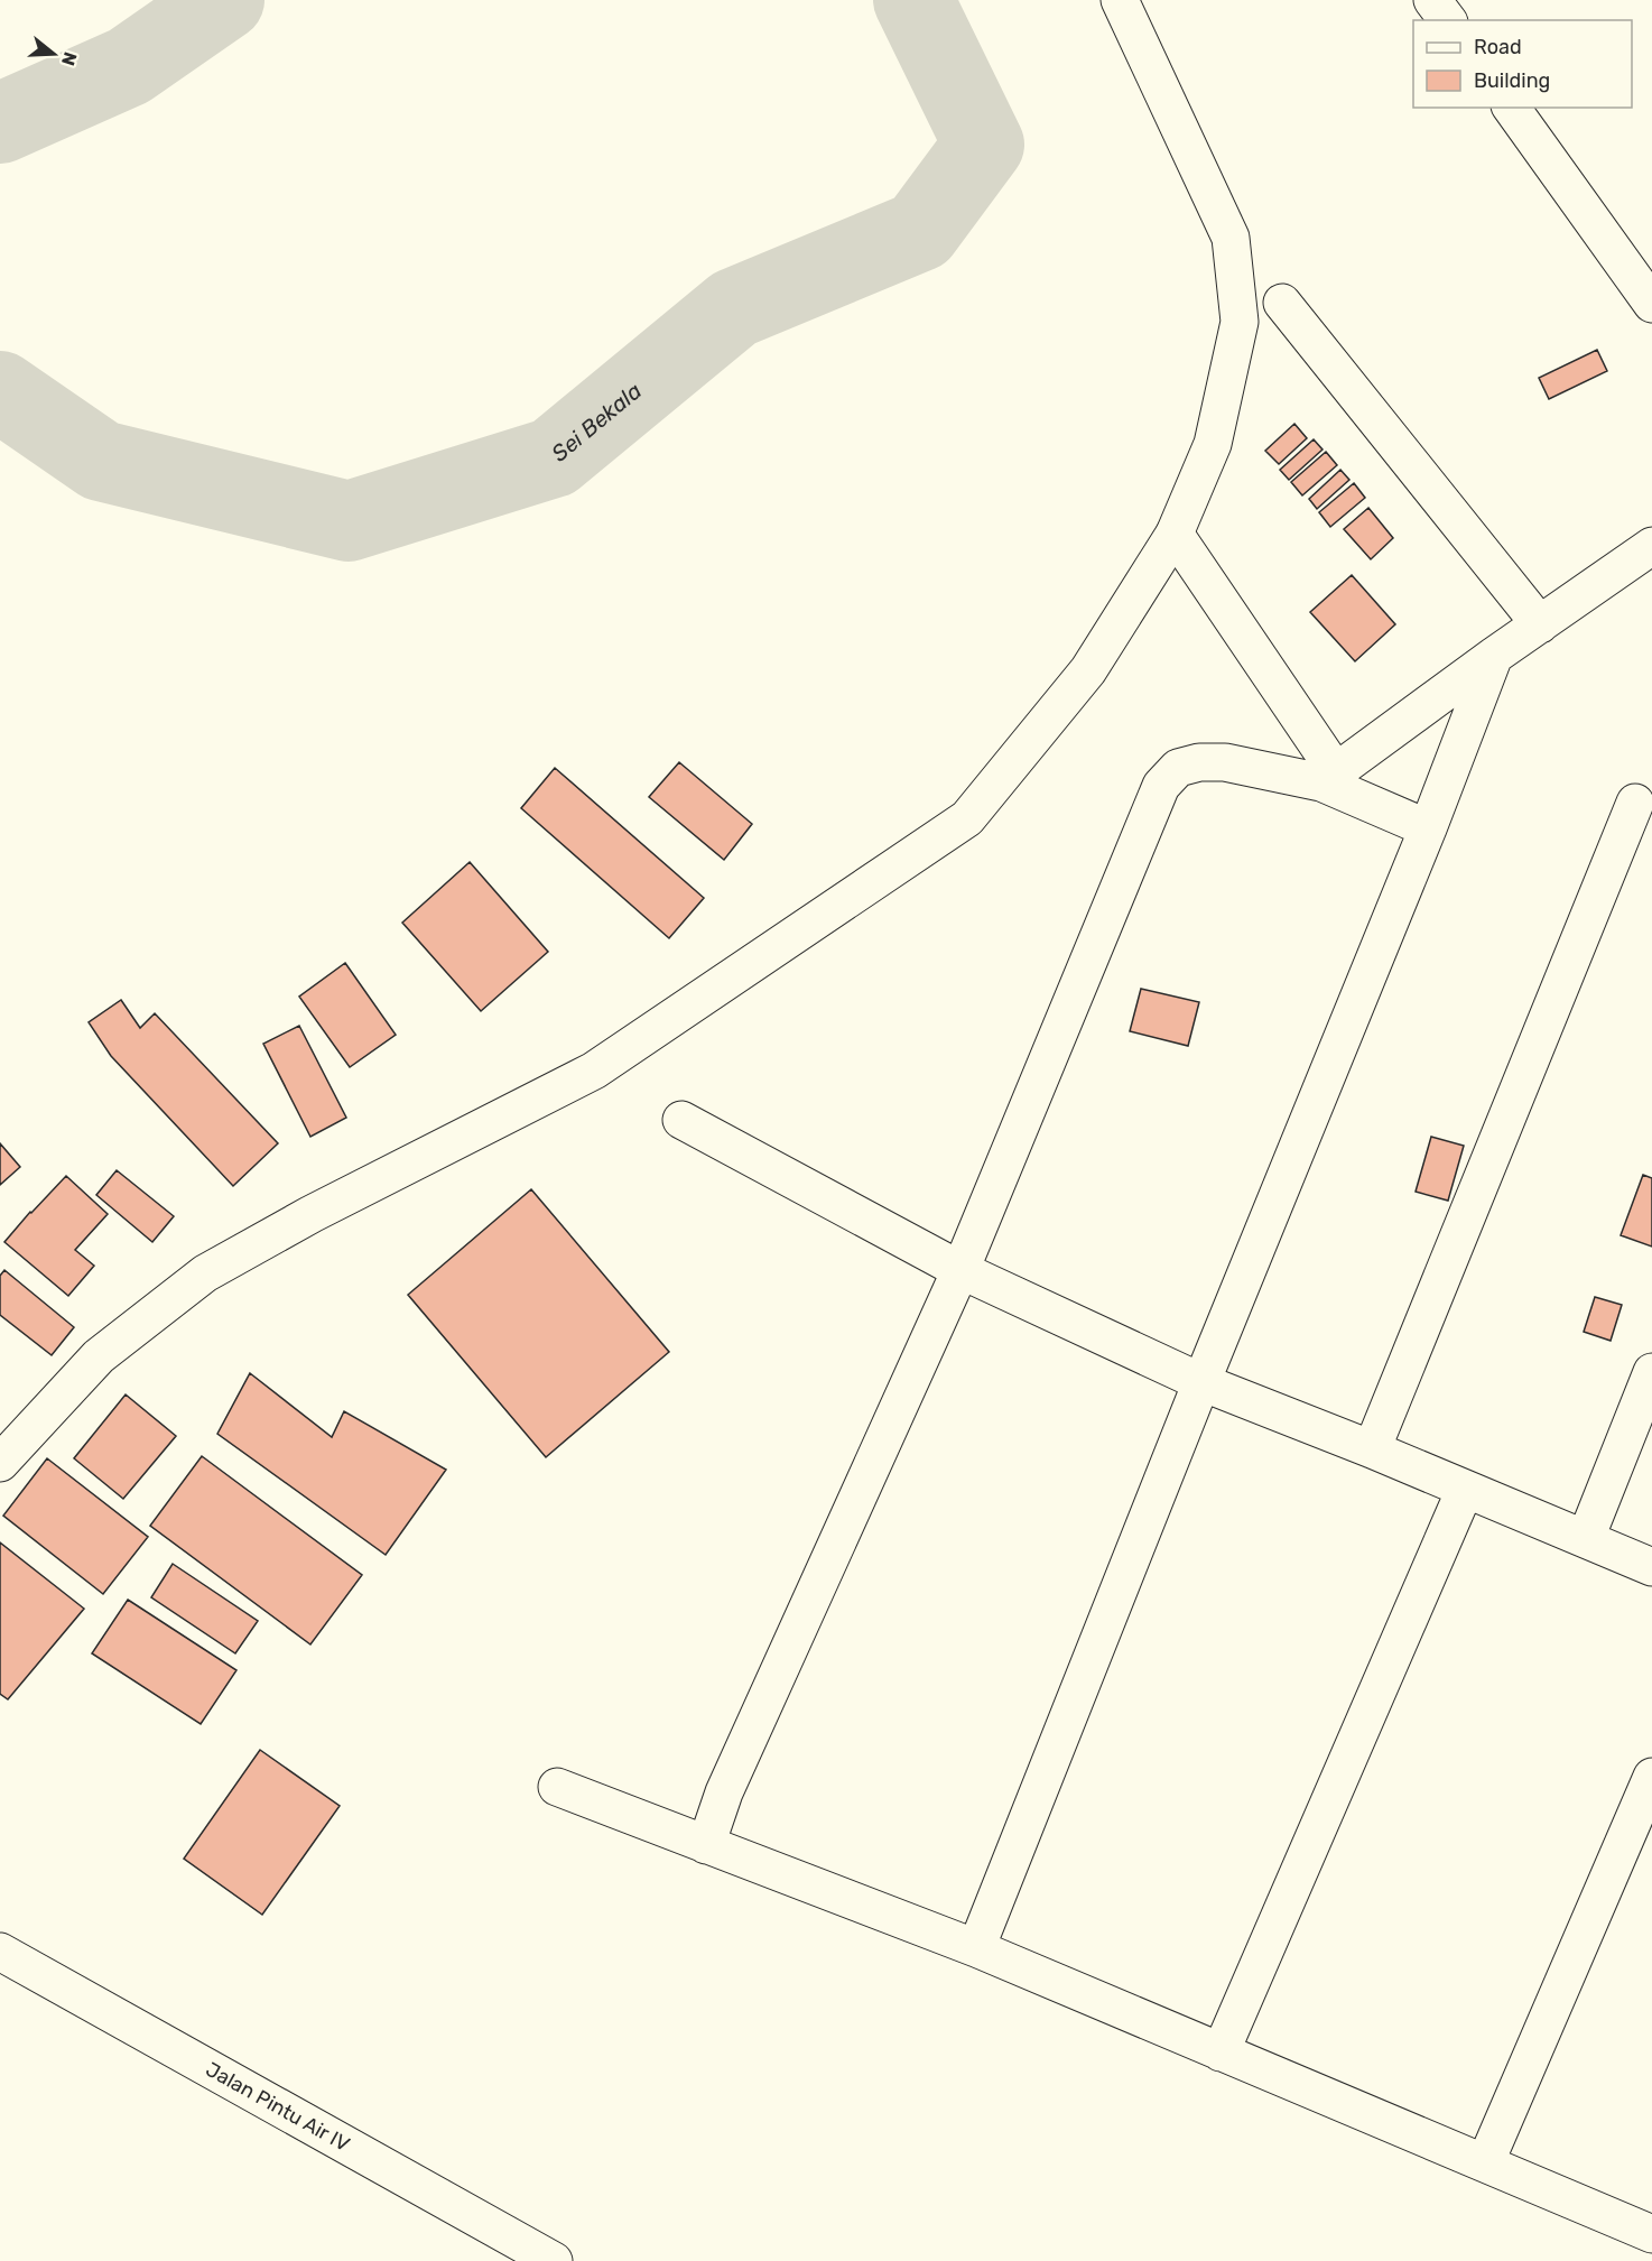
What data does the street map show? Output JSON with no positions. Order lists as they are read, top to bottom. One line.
{"streets":{"street":["Jalan Pintu Air IV"]},"water":["Sei Bekala"],"legend":["Road","Building"],"north":"right"}
